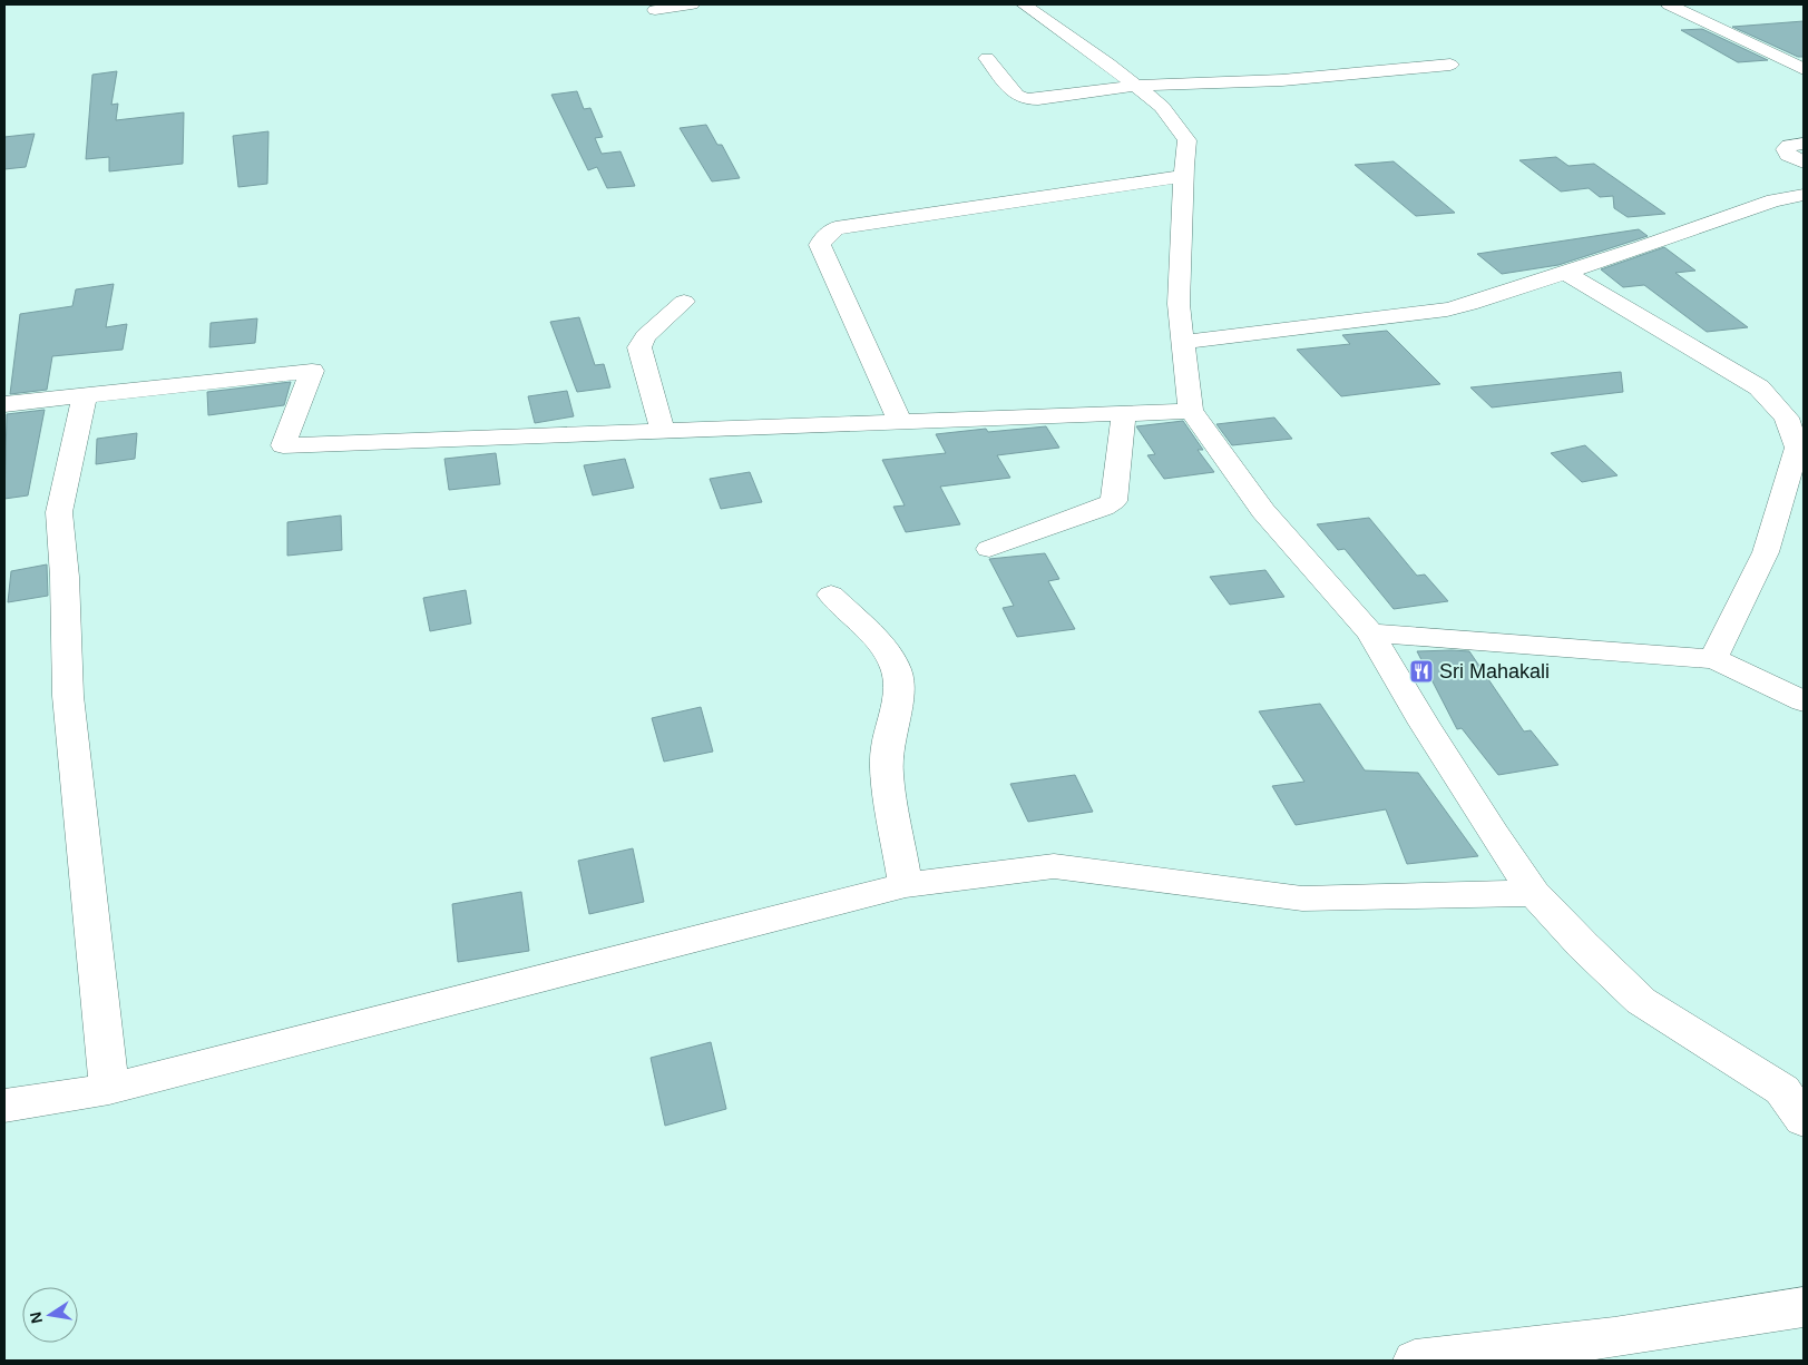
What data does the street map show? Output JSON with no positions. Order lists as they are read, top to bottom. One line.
{"places":{"restaurant":["Sri Mahakali"]},"north":"left"}
